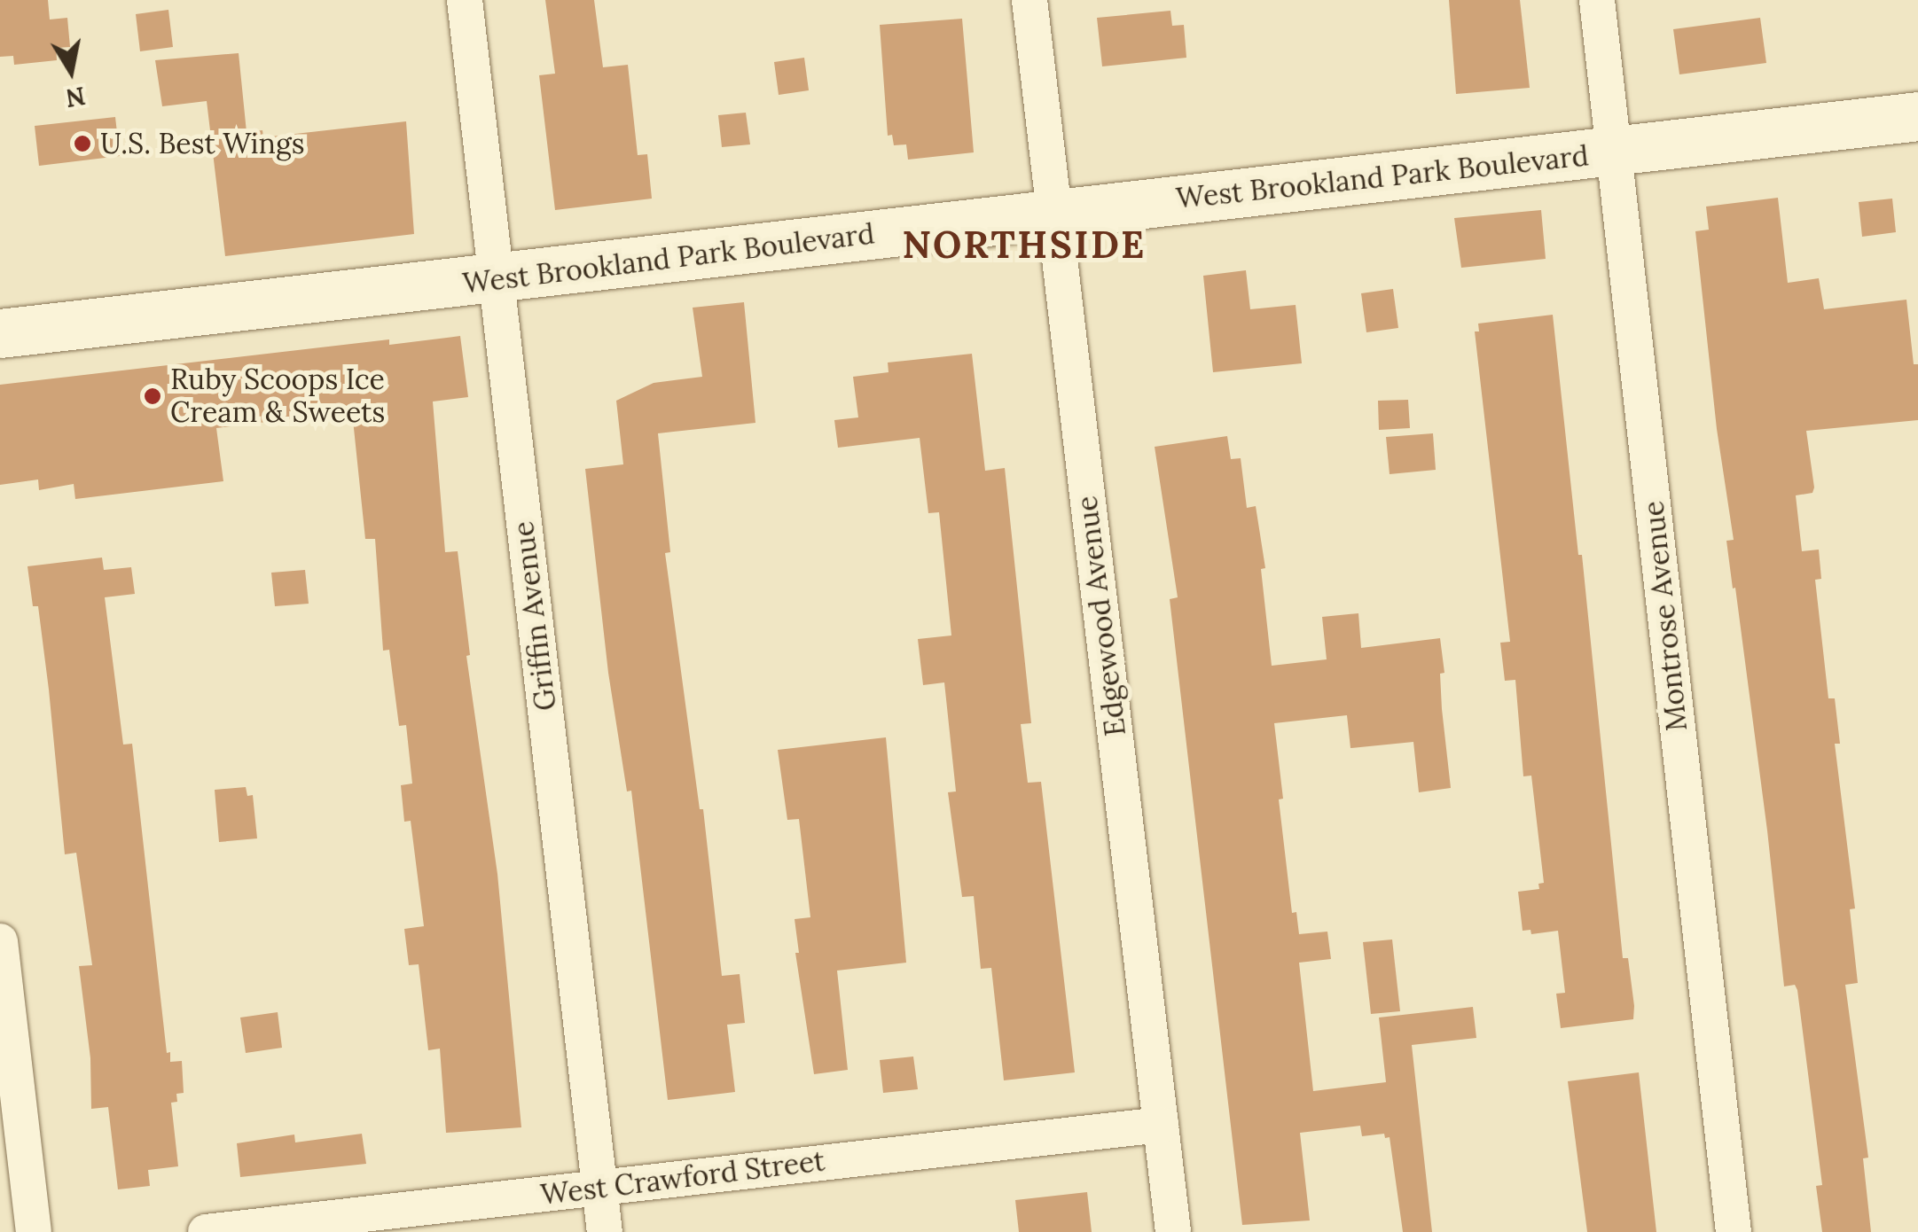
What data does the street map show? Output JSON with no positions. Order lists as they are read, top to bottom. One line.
{"streets":{"main road":["West Brookland Park Boulevard"],"street":["Griffin Avenue","Edgewood Avenue","Montrose Avenue","West Crawford Street"]},"crossings":[["West Brookland Park Boulevard","Griffin Avenue"],["West Brookland Park Boulevard","Edgewood Avenue"],["West Brookland Park Boulevard","Montrose Avenue"],["Griffin Avenue","West Crawford Street"],["Edgewood Avenue","West Crawford Street"]],"districts":["NORTHSIDE"],"places":["U.S. Best Wings","Ruby Scoops Ice Cream & Sweets"],"north":"bottom"}
